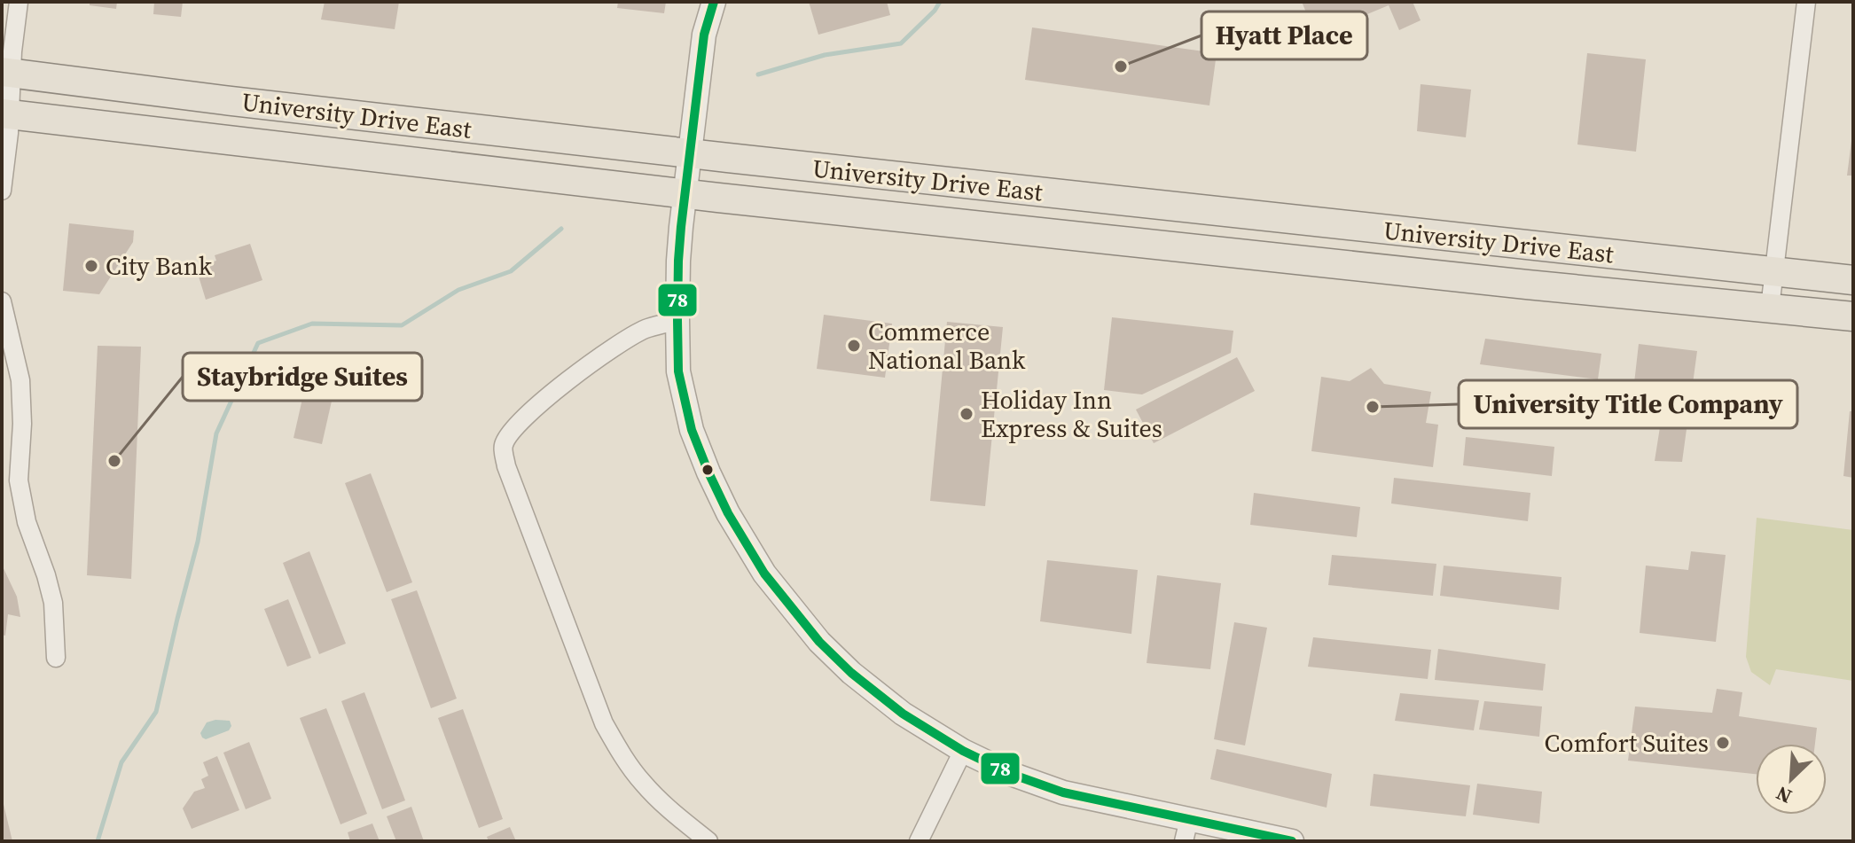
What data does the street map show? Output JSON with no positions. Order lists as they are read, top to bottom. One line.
{"streets":{"main road":["University Drive East"]},"places":["Hyatt Place","City Bank","Commerce National Bank","University Title Company","Holiday Inn Express & Suites","Staybridge Suites","Comfort Suites"],"lines":["transit line 78"],"north":"bottom left"}
